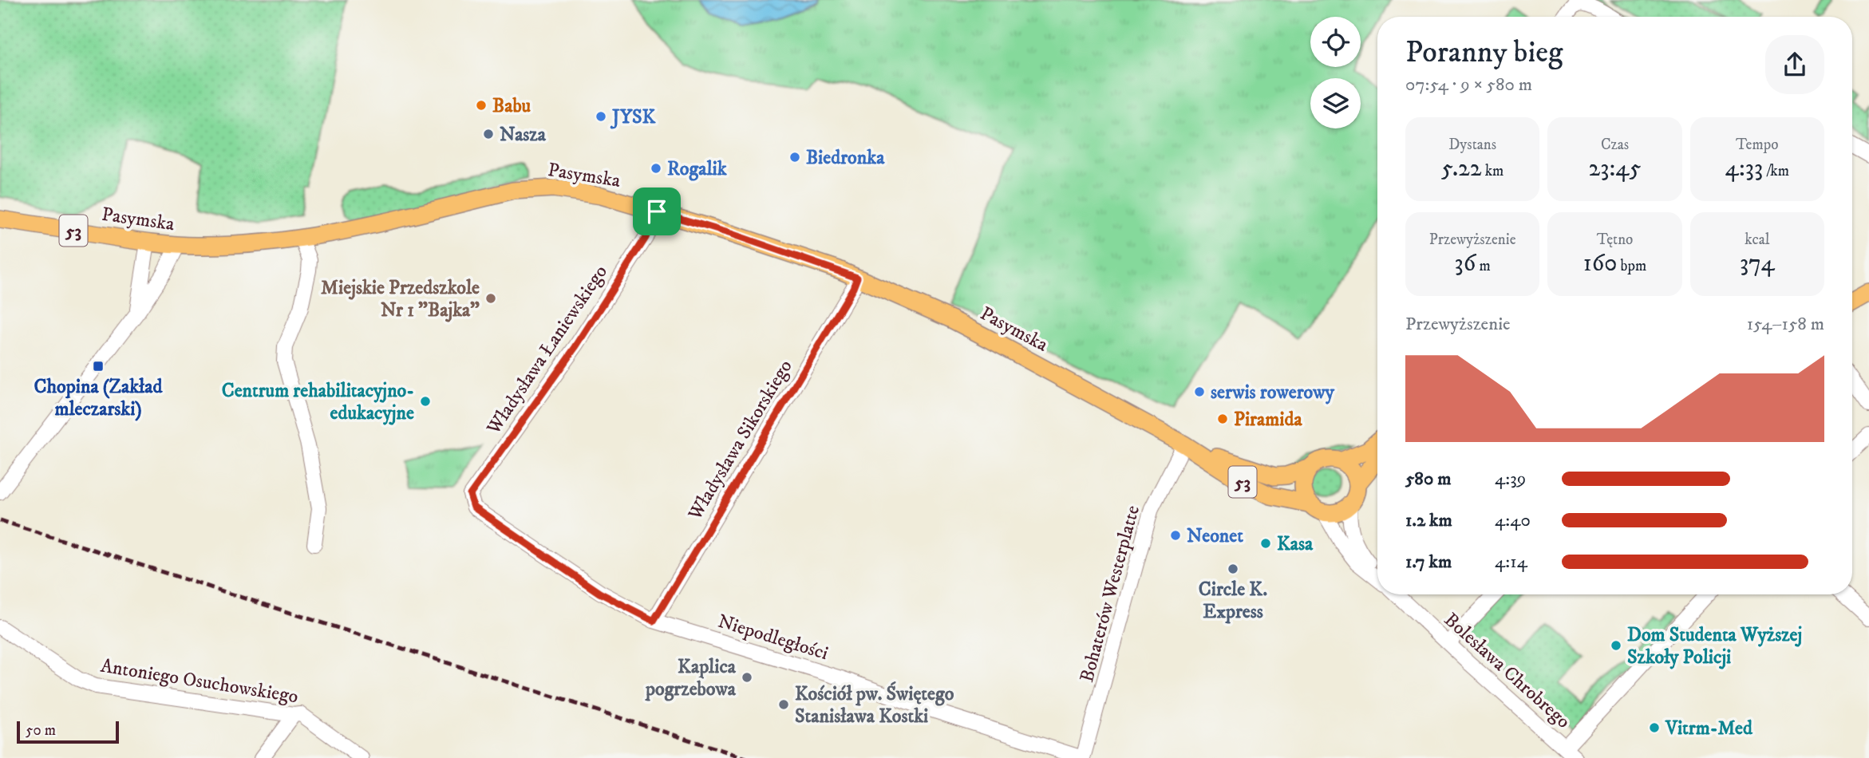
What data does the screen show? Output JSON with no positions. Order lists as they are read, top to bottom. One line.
{"streets":{"main road":["Pasymska","53"],"street":["Władysława Łaniewskiego","Władysława Sikorskiego","Bohaterów Westerplatte","Niepodległości","Bolesława Chrobrego","Antoniego Osuchowskiego"]},"crossings":[["Pasymska","53"],["Pasymska","Władysława Łaniewskiego"],["Pasymska","Władysława Sikorskiego"],["Pasymska","Bohaterów Westerplatte"],["Władysława Łaniewskiego","Niepodległości"],["Władysława Sikorskiego","Niepodległości"],["Bohaterów Westerplatte","Niepodległości"]],"places":{"other":["Babu","JYSK","Nasza","Biedronka","Rogalik","Miejskie Przedszkole Nr 1 \"Bajka\"","serwis rowerowy","Centrum rehabilitacyjno- edukacyjne","Piramida","Neonet","Kasa","Circle K. Express","Dom Studenta Wyższej Szkoły Policji","Kaplica pogrzebowa","Kościół pw. Świętego Stanisława Kostki","Vitrm-Med"],"transit":["Chopina (Zakład mleczarski)"]},"scale_bar":"50 m","page":{"heading":["Poranny bieg","07:54 · 9 × 580 m"],"stats":[["Dystans","5.22 km"],["Czas","23:45"],["Tempo","4:33 /km"],["Przewyższenie","36 m"],["Tętno","160 bpm"],["kcal","374"]],"chart":["Przewyższenie","154–158 m"],"list":[{"name":"580 m","note":"4:39"},{"name":"1.2 km","note":"4:40"},{"name":"1.7 km","note":"4:14"}],"scale":"50 m"}}
